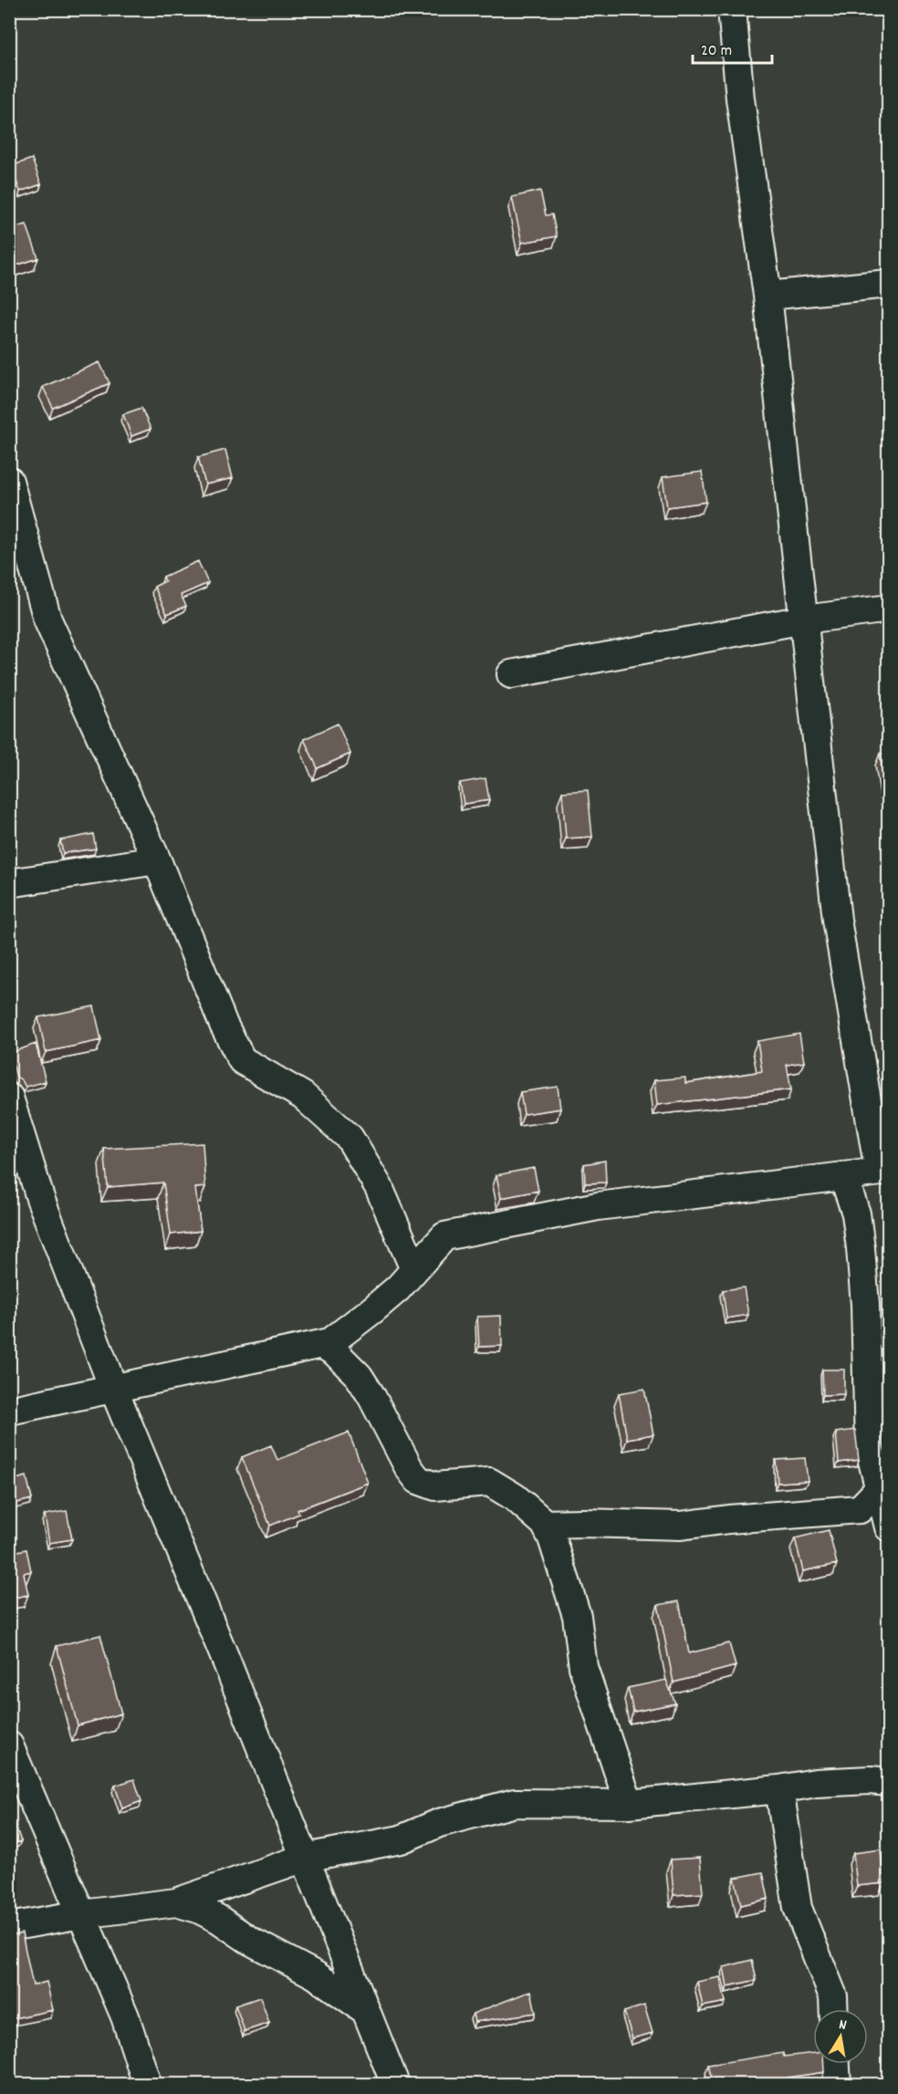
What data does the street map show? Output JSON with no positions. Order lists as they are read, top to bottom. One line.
{"scale_bar":"20 m","north":"top"}
